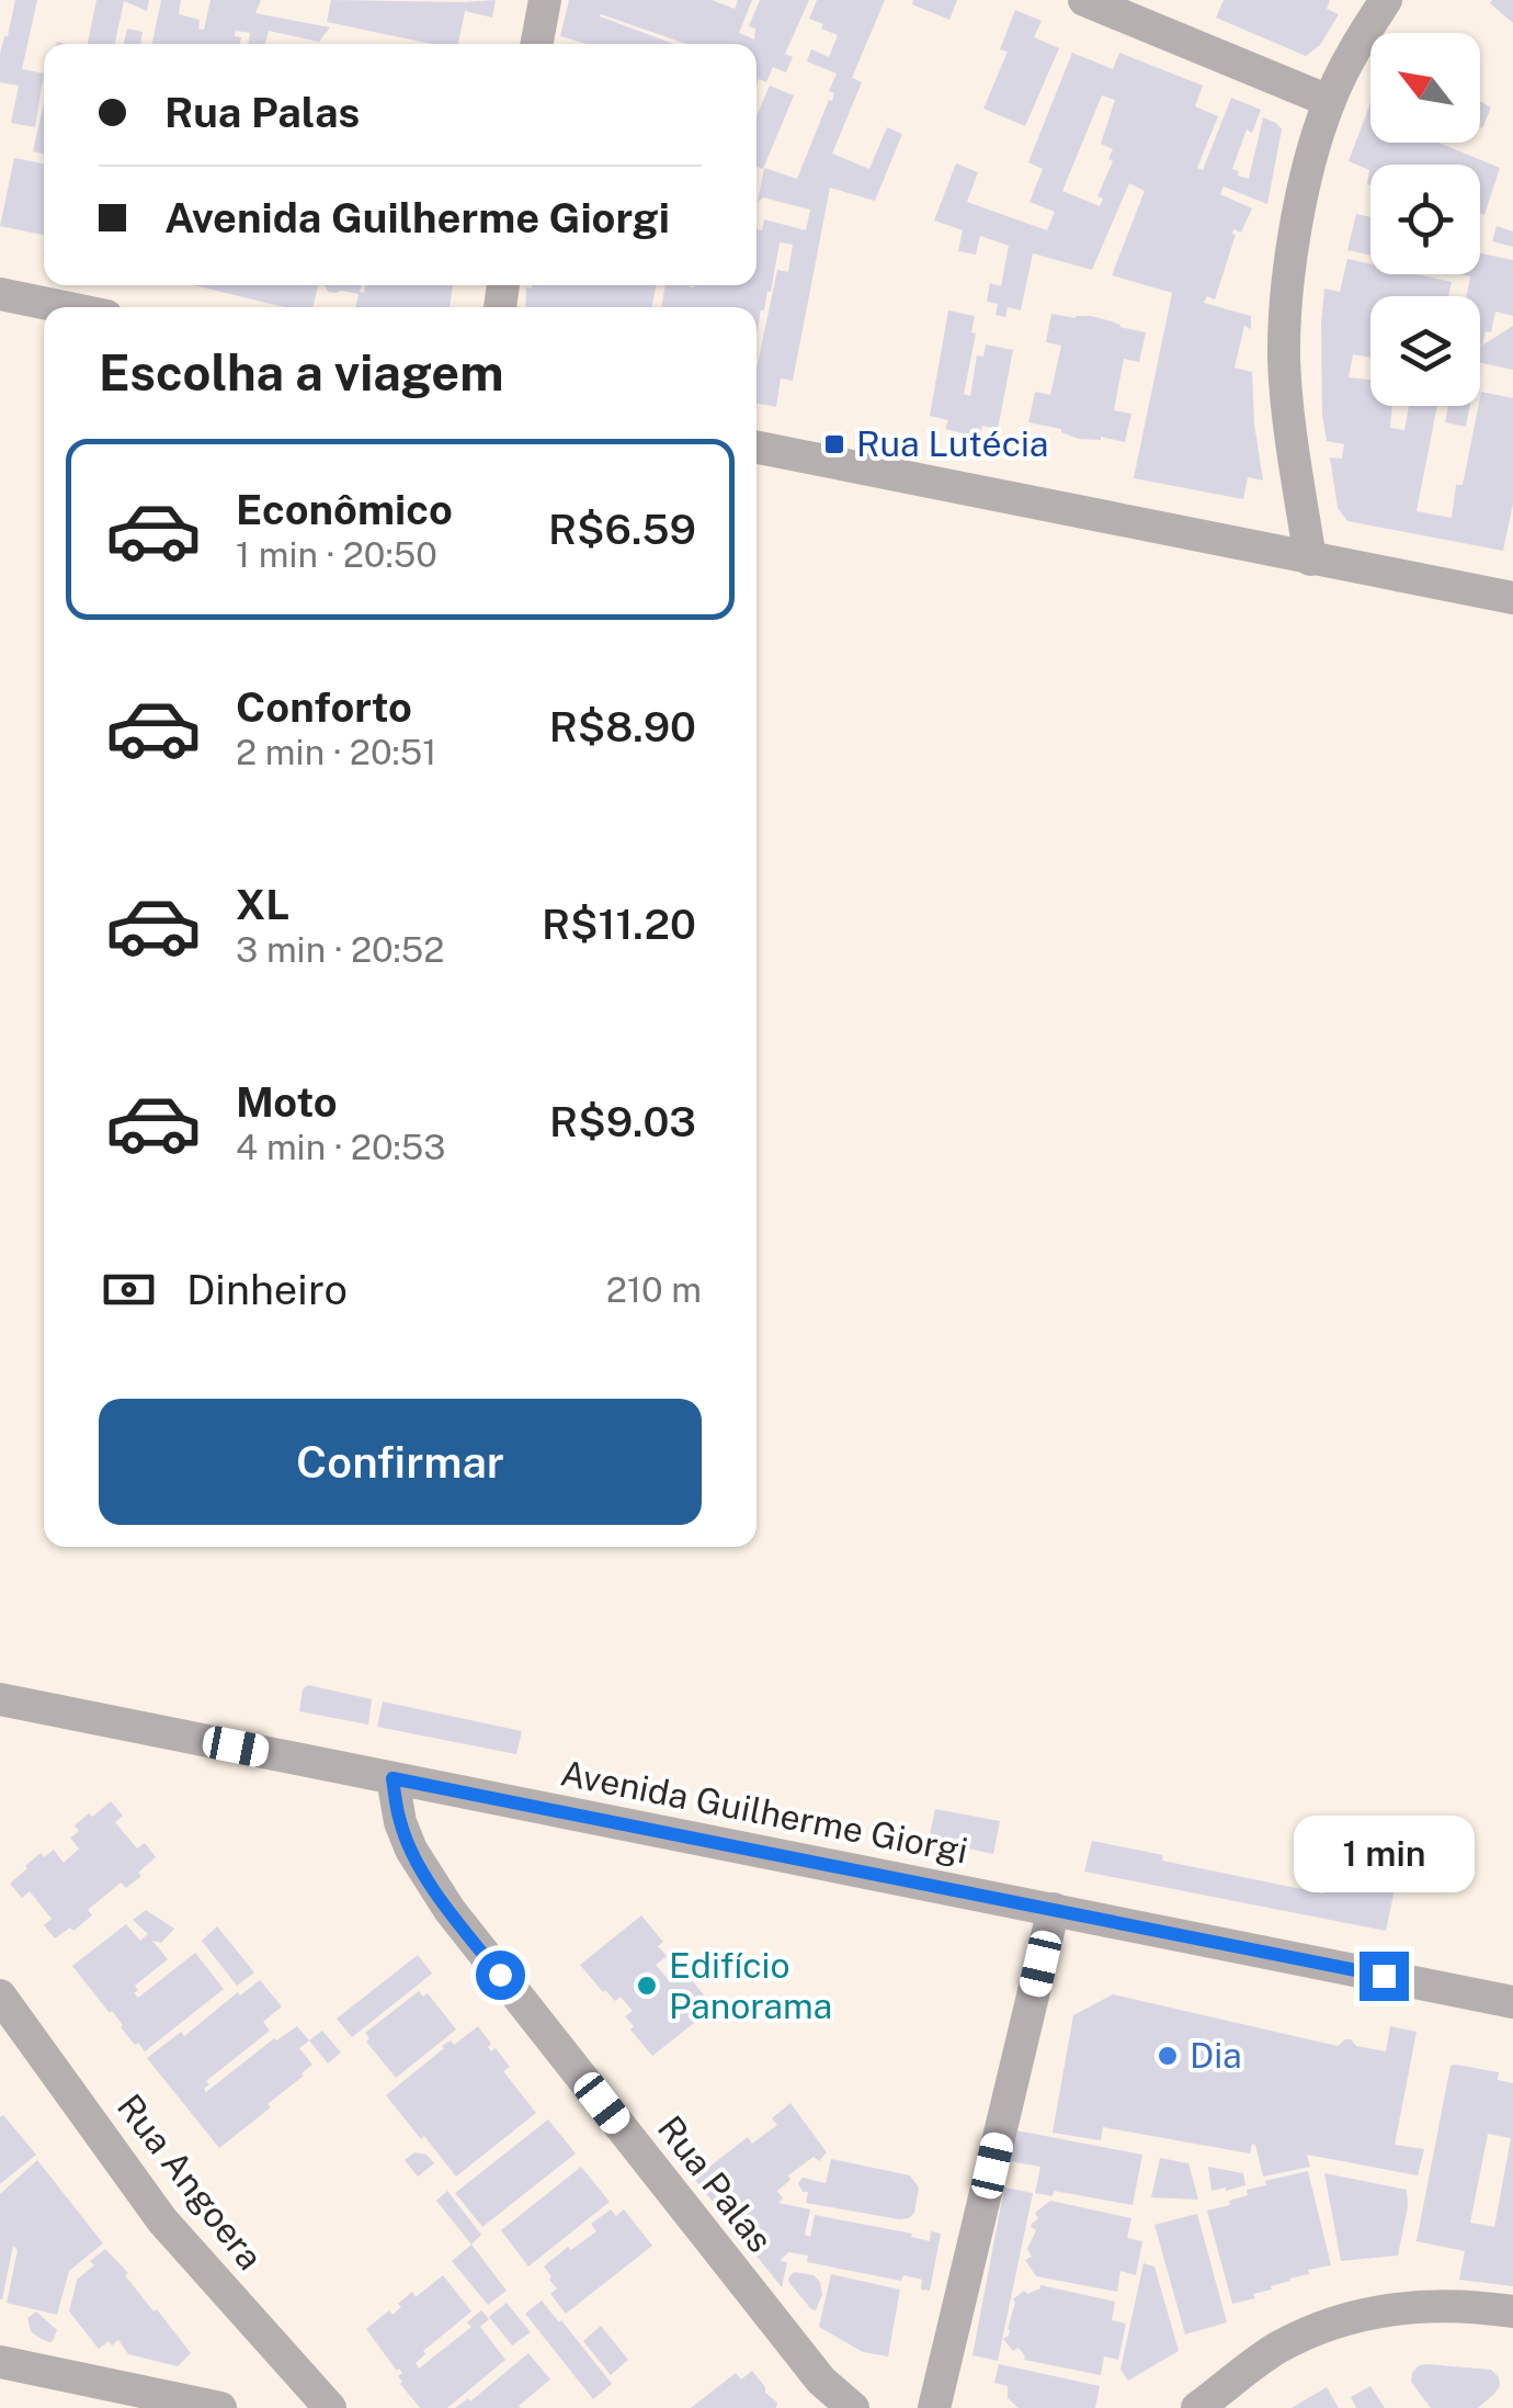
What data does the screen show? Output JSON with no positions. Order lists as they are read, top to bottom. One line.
{"streets":{"street":["Avenida Guilherme Giorgi","Rua Angoera","Rua Palas"]},"crossings":[["Avenida Guilherme Giorgi","Rua Palas"]],"places":{"transit":["Rua Lutécia"],"other":["Edifício Panorama","Dia"]},"north":"top left","page":{"banner":["Rua Palas","Avenida Guilherme Giorgi"],"heading":"Escolha a viagem","list":[{"name":"Econômico","note":"1 min · 20:50","value":"R$6.59"},{"name":"Conforto","note":"2 min · 20:51","value":"R$8.90"},{"name":"XL","note":"3 min · 20:52","value":"R$11.20"},{"name":"Moto","note":"4 min · 20:53","value":"R$9.03"}],"pay":["Dinheiro","210 m"],"buttons":"Confirmar","bubble":"1 min"}}
